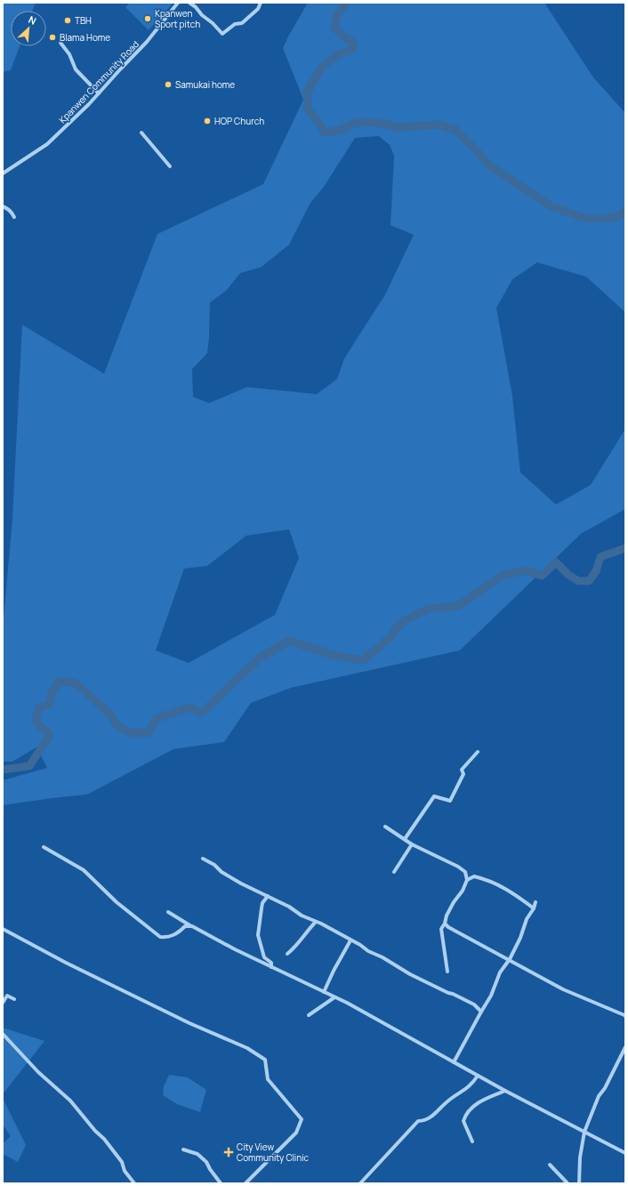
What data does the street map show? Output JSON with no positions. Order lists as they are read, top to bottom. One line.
{"streets":{"street":["Kpanwen Community Road"]},"places":{"other":["Kpanwen Sport pitch","TBH","Blama Home","Samukai home","HOP Church"],"health":["City View Community Clinic"]},"north":"top right"}
